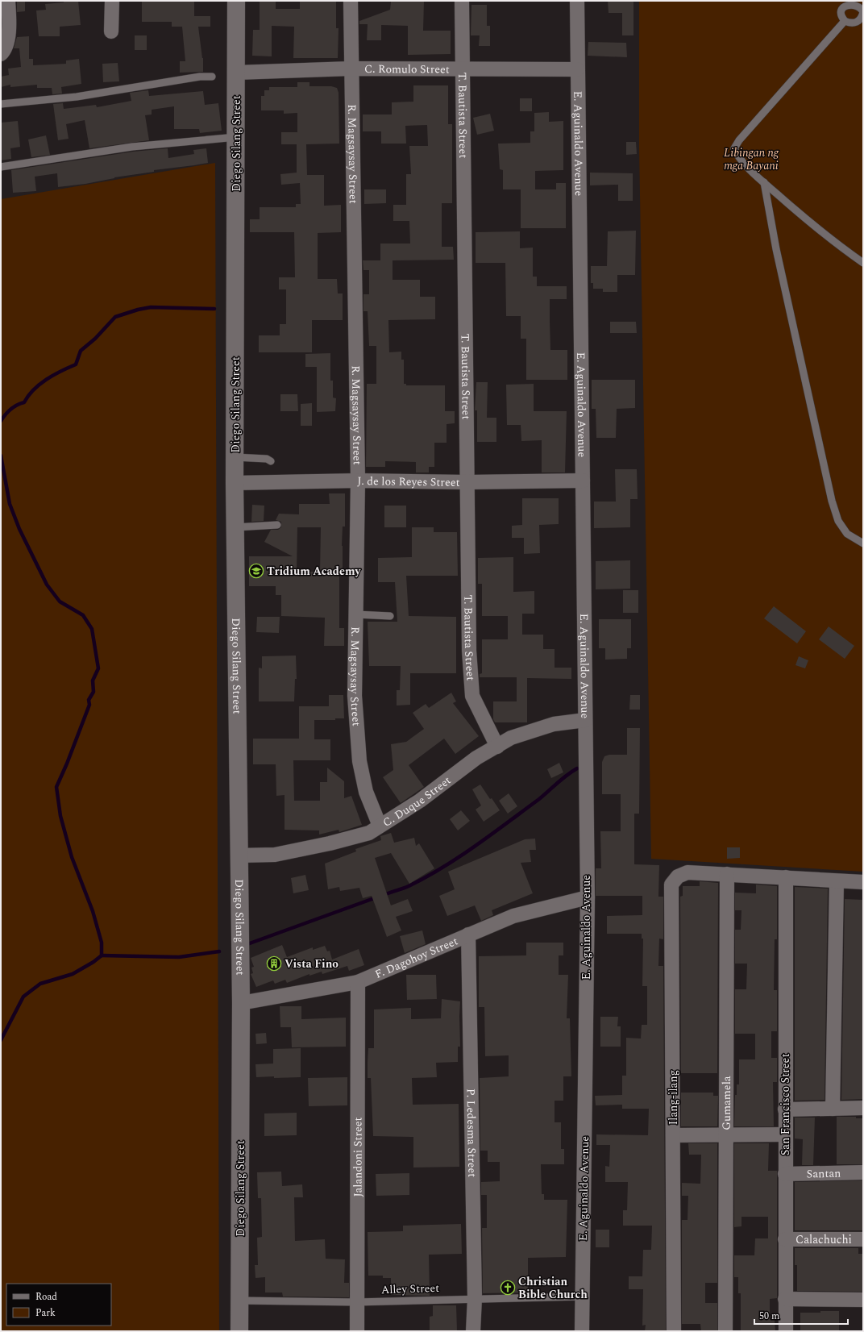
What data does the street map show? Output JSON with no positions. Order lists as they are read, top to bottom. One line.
{"streets":{"street":["C. Romulo Street","T. Bautista Street","Diego Silang Street","E. Aguinaldo Avenue","R. Magsaysay Street","J. de los Reyes Street","C. Duque Street","F. Dagohoy Street","Ilang-ilang","Gumamela","San Francisco Street","P. Ledesma Street","Jalandoni Street","Santan","Calachuchi"],"lane":["Alley Street"]},"crossings":[["C. Romulo Street","T. Bautista Street"],["C. Romulo Street","Diego Silang Street"],["C. Romulo Street","E. Aguinaldo Avenue"],["C. Romulo Street","R. Magsaysay Street"],["T. Bautista Street","J. de los Reyes Street"],["T. Bautista Street","C. Duque Street"],["Diego Silang Street","J. de los Reyes Street"],["Diego Silang Street","C. Duque Street"],["Diego Silang Street","F. Dagohoy Street"],["Diego Silang Street","Alley Street"],["E. Aguinaldo Avenue","J. de los Reyes Street"],["E. Aguinaldo Avenue","C. Duque Street"],["E. Aguinaldo Avenue","F. Dagohoy Street"],["E. Aguinaldo Avenue","Alley Street"],["R. Magsaysay Street","J. de los Reyes Street"],["R. Magsaysay Street","C. Duque Street"],["F. Dagohoy Street","P. Ledesma Street"],["F. Dagohoy Street","Jalandoni Street"],["Ilang-ilang","Gumamela"],["San Francisco Street","Santan"],["San Francisco Street","Calachuchi"],["P. Ledesma Street","Alley Street"],["Jalandoni Street","Alley Street"]],"parks":["Libingan ng mga Bayani"],"places":{"school or university":["Tridium Academy"],"building":["Vista Fino"],"church":["Christian Bible Church"]},"legend":["Road","Park"],"scale_bar":"50 m"}
